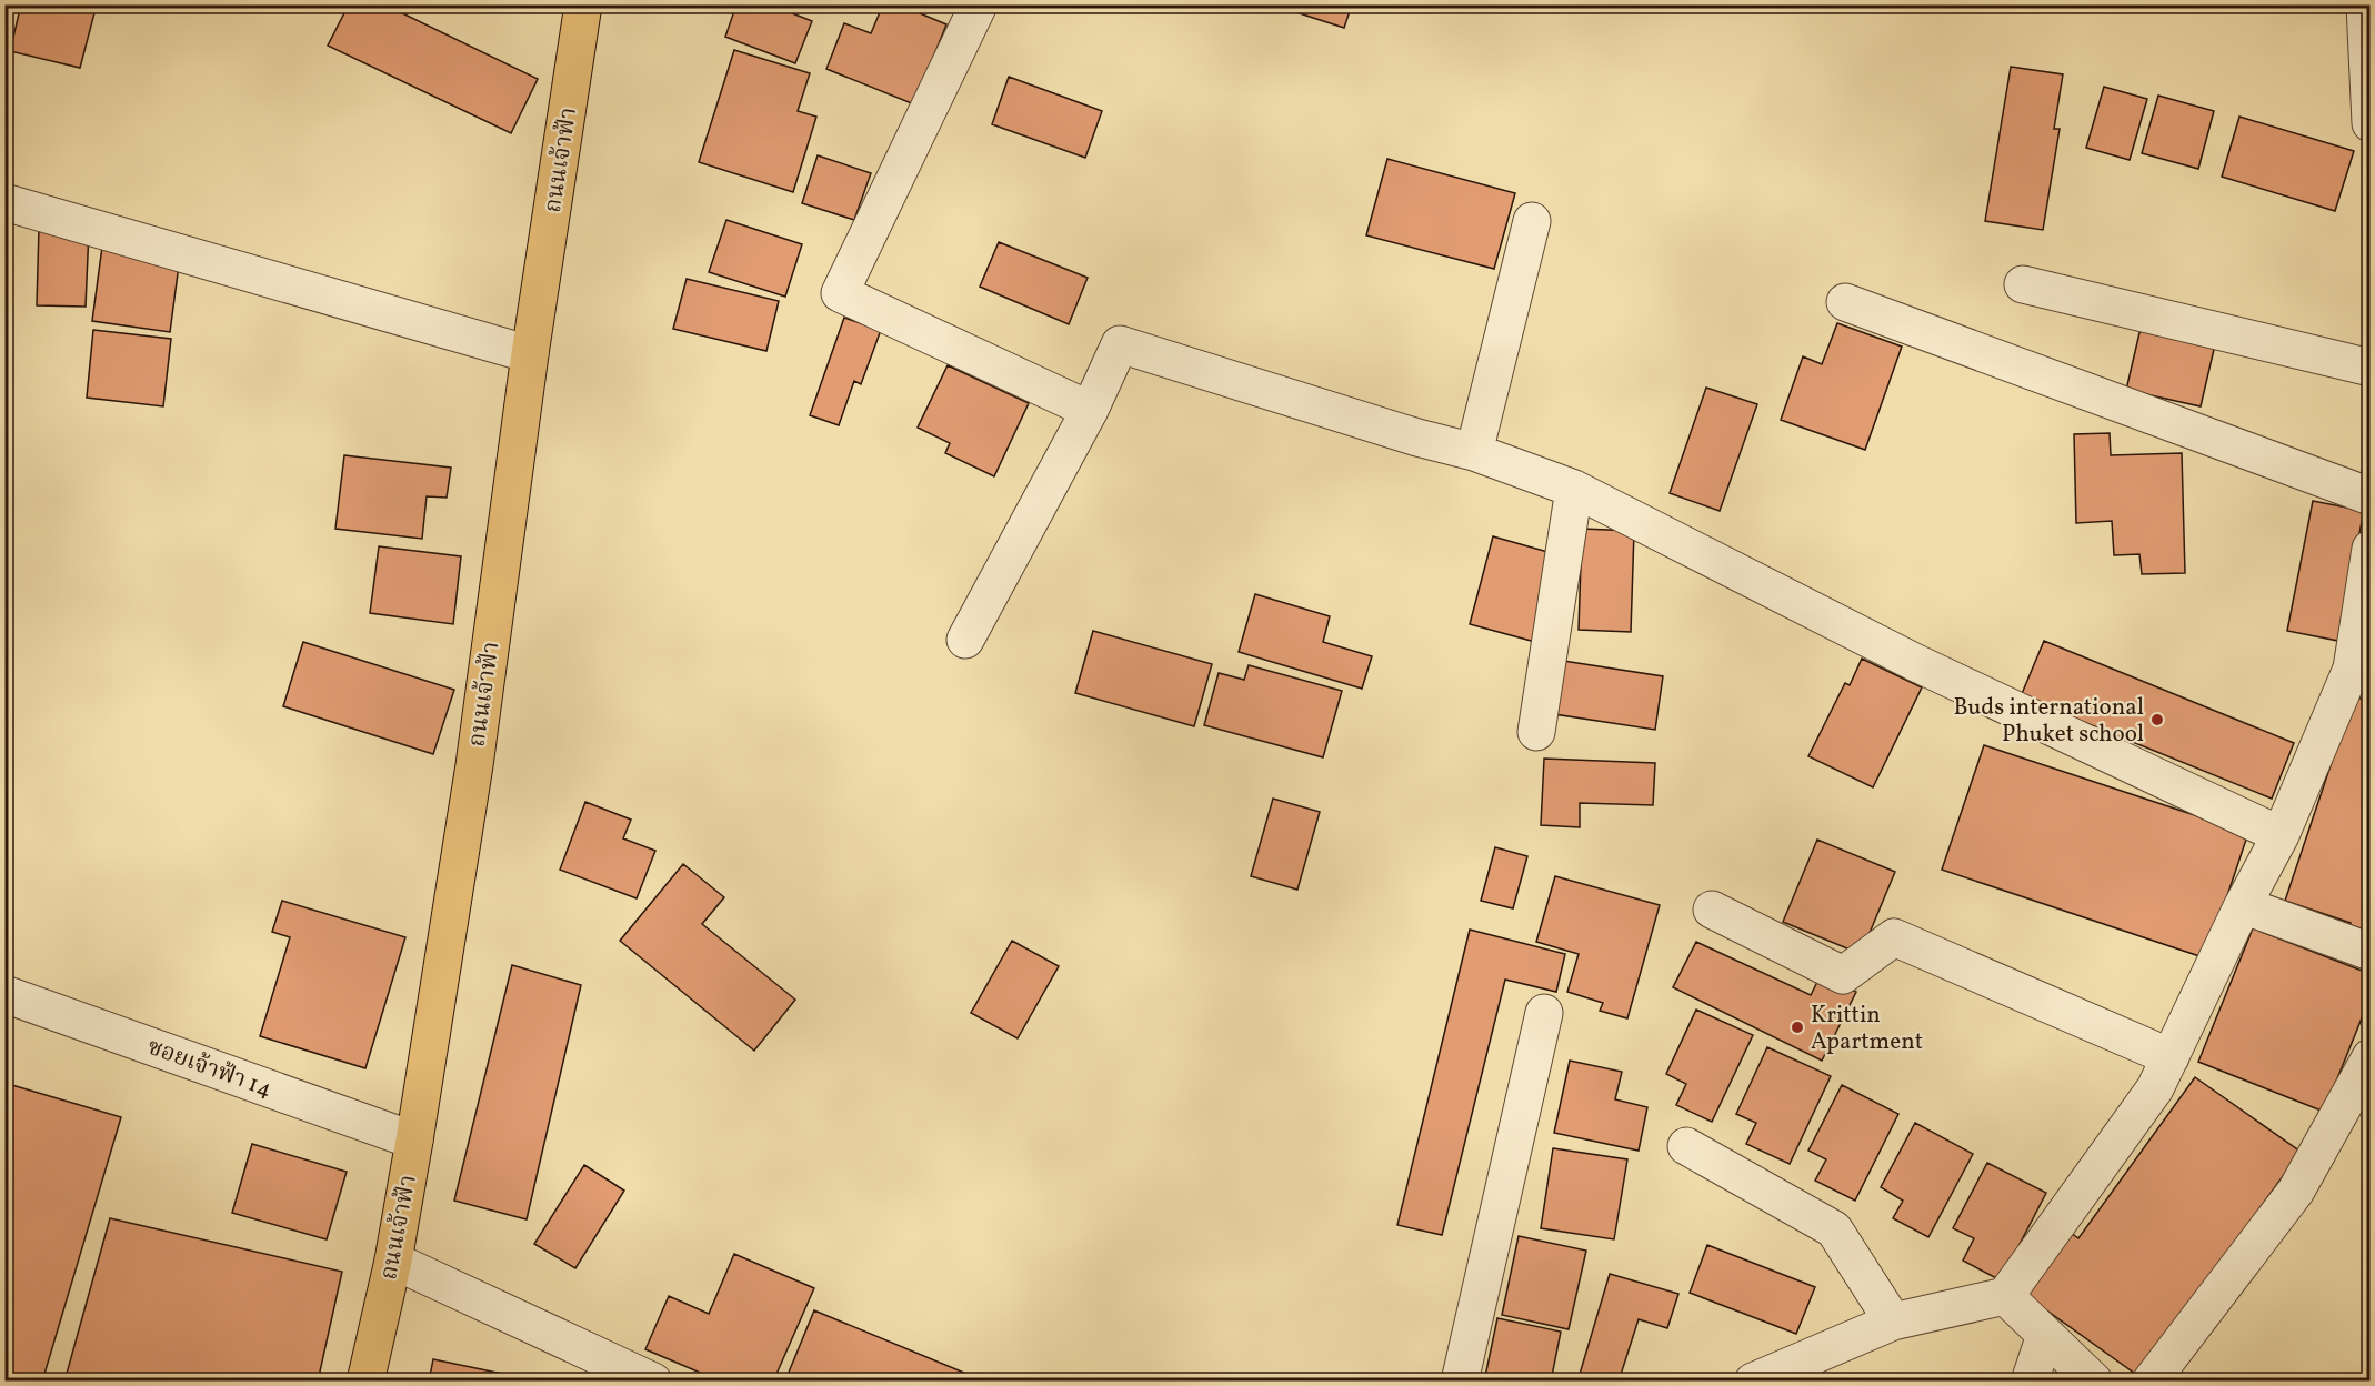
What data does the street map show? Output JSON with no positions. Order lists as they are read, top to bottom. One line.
{"streets":{"main road":["ถนนเจ้าฟ้า"],"street":["ซอยเจ้าฟ้า 14"]},"crossings":[["ถนนเจ้าฟ้า","ซอยเจ้าฟ้า 14"]],"places":["Buds international Phuket school","Krittin Apartment"]}
